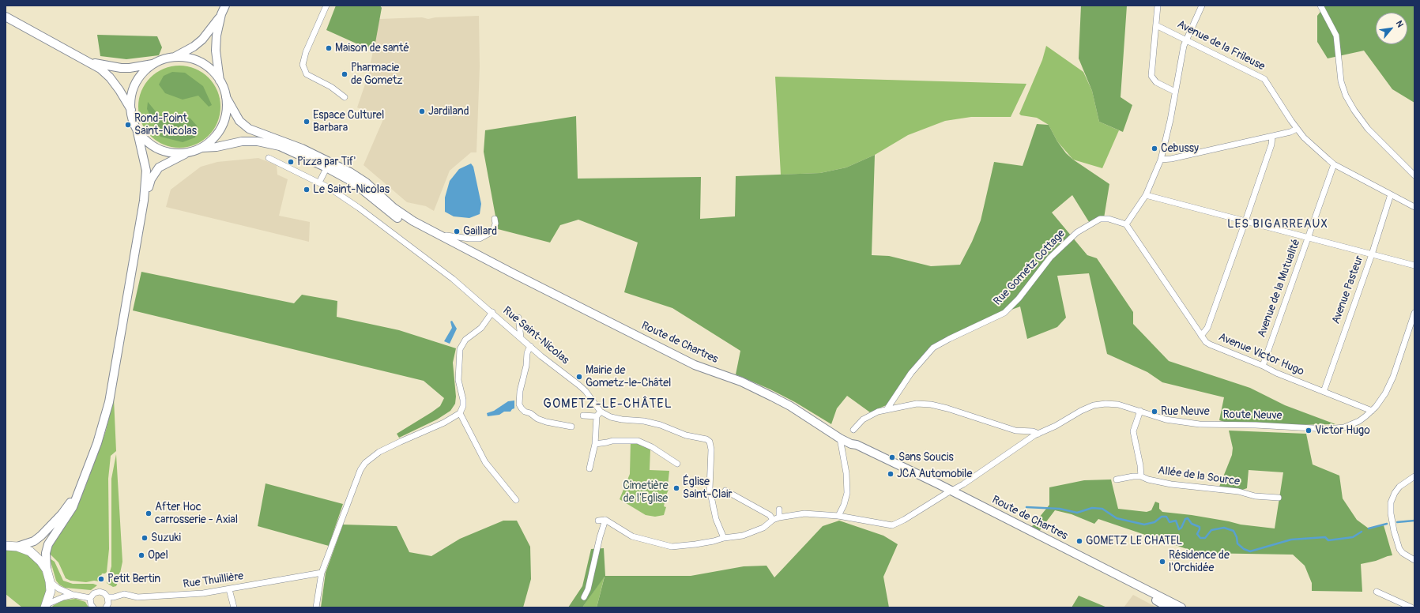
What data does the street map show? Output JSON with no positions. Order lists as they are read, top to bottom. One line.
{"streets":{"main road":["Route de Chartres"],"street":["Avenue de la Frileuse","Rue Gometz Cottage","Avenue de la Mutualité","Avenue Pasteur","Rue Saint-Nicolas","Avenue Victor Hugo","Route Neuve","Allée de la Source","Rue Thuillière"]},"crossings":[["Avenue de la Frileuse","Avenue de la Mutualité"],["Avenue de la Frileuse","Avenue Pasteur"],["Rue Gometz Cottage","Avenue Victor Hugo"],["Avenue de la Mutualité","Avenue Victor Hugo"],["Avenue Pasteur","Avenue Victor Hugo"],["Route de Chartres","Route Neuve"],["Avenue Victor Hugo","Route Neuve"]],"districts":["LES BIGARREAUX","GOMETZ-LE-CHÂTEL"],"parks":["Cimetière de l'Eglise"],"places":["Maison de santé","Pharmacie de Gometz","Jardiland","Espace Culturel Barbara","Rond-Point Saint-Nicolas","Cebussy","Pizza par Tif'","Le Saint-Nicolas","Gaillard","Mairie de Gometz-le-Châtel","Rue Neuve","Victor Hugo","Sans Soucis","JCA Automobile","Église Saint-Clair","After Hoc carrosserie - Axial","Suzuki","GOMETZ LE CHATEL","Opel","Résidence de l'Orchidée","Petit Bertin"],"north":"top right"}
